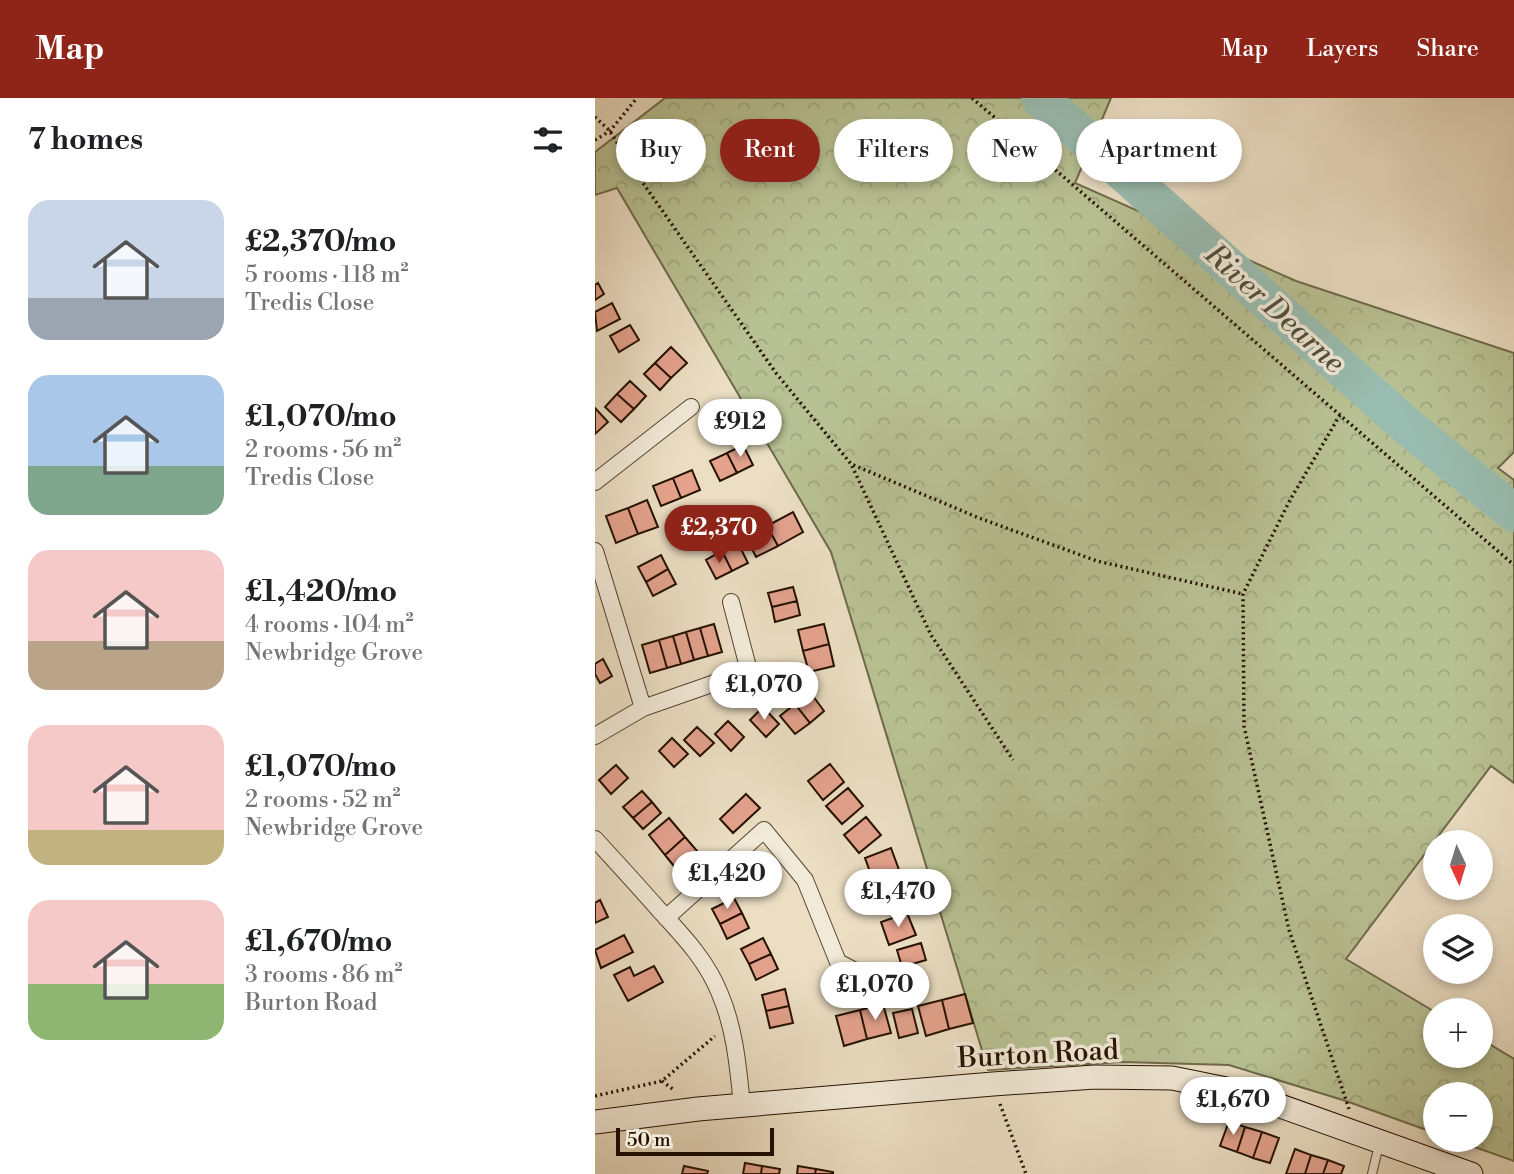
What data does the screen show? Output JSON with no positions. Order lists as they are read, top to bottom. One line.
{"streets":{"street":["Burton Road"]},"water":["River Dearne"],"scale_bar":"50 m","north":"bottom","page":{"header":"Map","nav":["Map","Layers","Share"],"heading":"7 homes","chip":["Buy","Rent","Filters","New","Apartment"],"list":[{"name":"£2,370/mo","note":"5 rooms · 118 m² · Tredis Close"},{"name":"£1,070/mo","note":"2 rooms · 56 m² · Tredis Close"},{"name":"£1,420/mo","note":"4 rooms · 104 m² · Newbridge Grove"},{"name":"£1,070/mo","note":"2 rooms · 52 m² · Newbridge Grove"},{"name":"£1,670/mo","note":"3 rooms · 86 m² · Burton Road"}],"price":["£912","£2,370","£1,070","£1,420","£1,470","£1,070","£1,670"],"map_buttons":["+","−"],"scale":"50 m"}}
